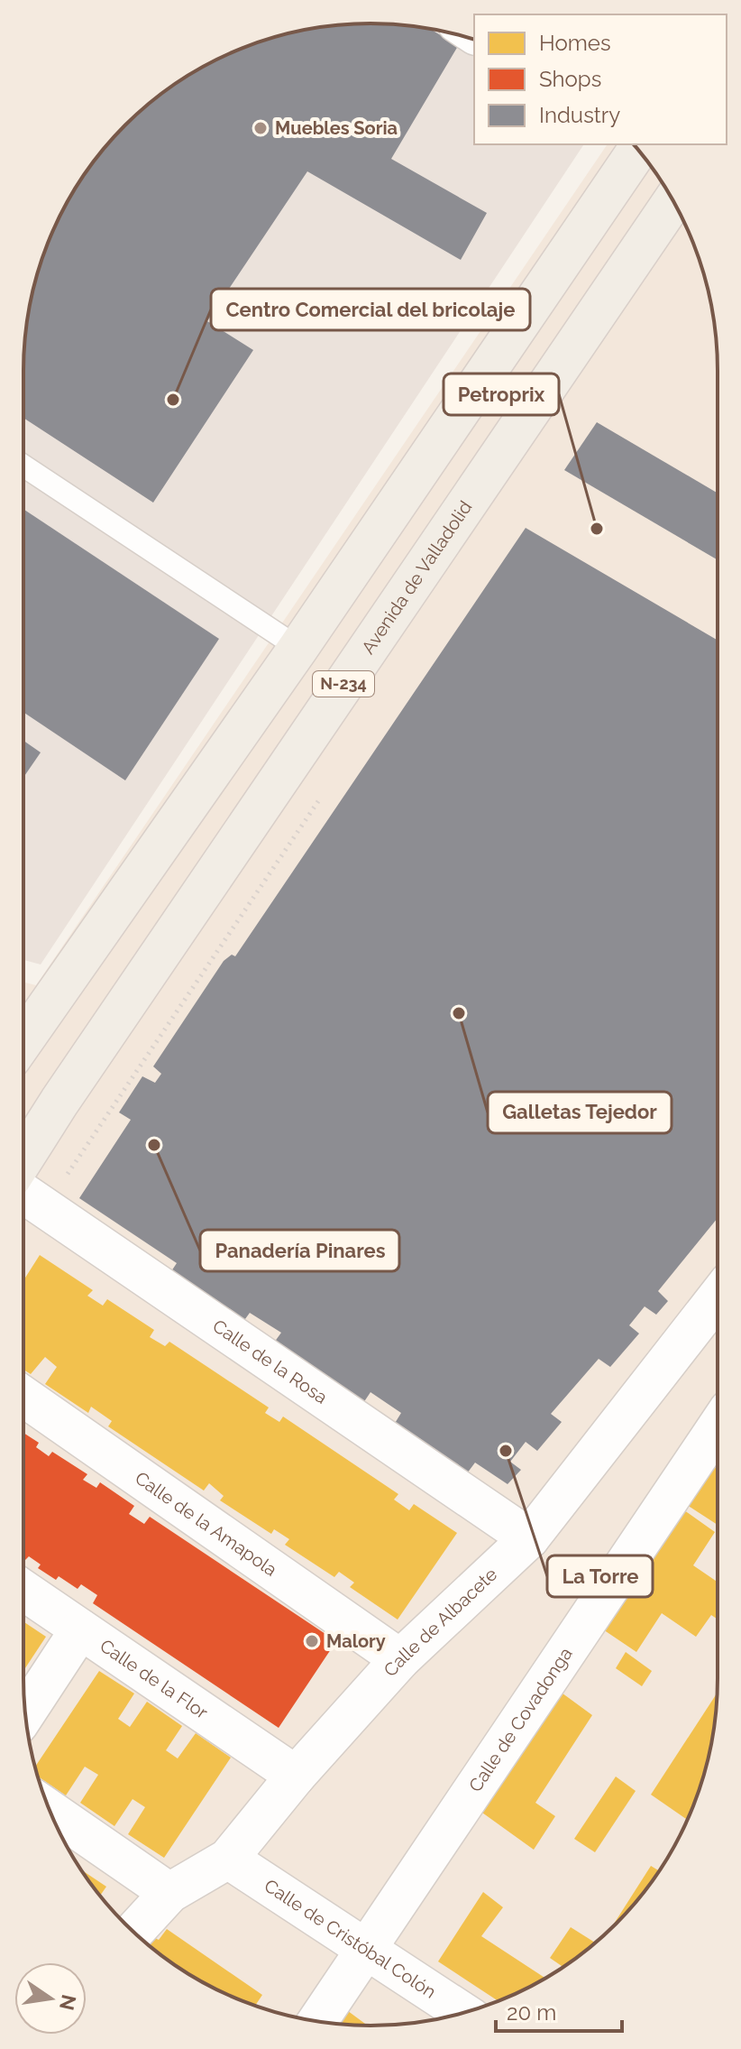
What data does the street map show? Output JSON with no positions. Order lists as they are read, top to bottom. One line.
{"streets":{"main road":["Avenida de Valladolid","N-234"],"street":["Calle de la Rosa","Calle de la Amapola","Calle de Albacete","Calle de la Flor","Calle de Covadonga","Calle de Cristóbal Colón"]},"crossings":[["Calle de la Rosa","Calle de Albacete"],["Calle de la Amapola","Calle de Albacete"],["Calle de Albacete","Calle de la Flor"],["Calle de Albacete","Calle de Cristóbal Colón"],["Calle de Covadonga","Calle de Cristóbal Colón"]],"places":["Muebles Soria","Centro Comercial del bricolaje","Petroprix","Galletas Tejedor","Panadería Pinares","La Torre","Malory"],"legend":["Homes","Shops","Industry"],"scale_bar":"20 m","north":"right"}
